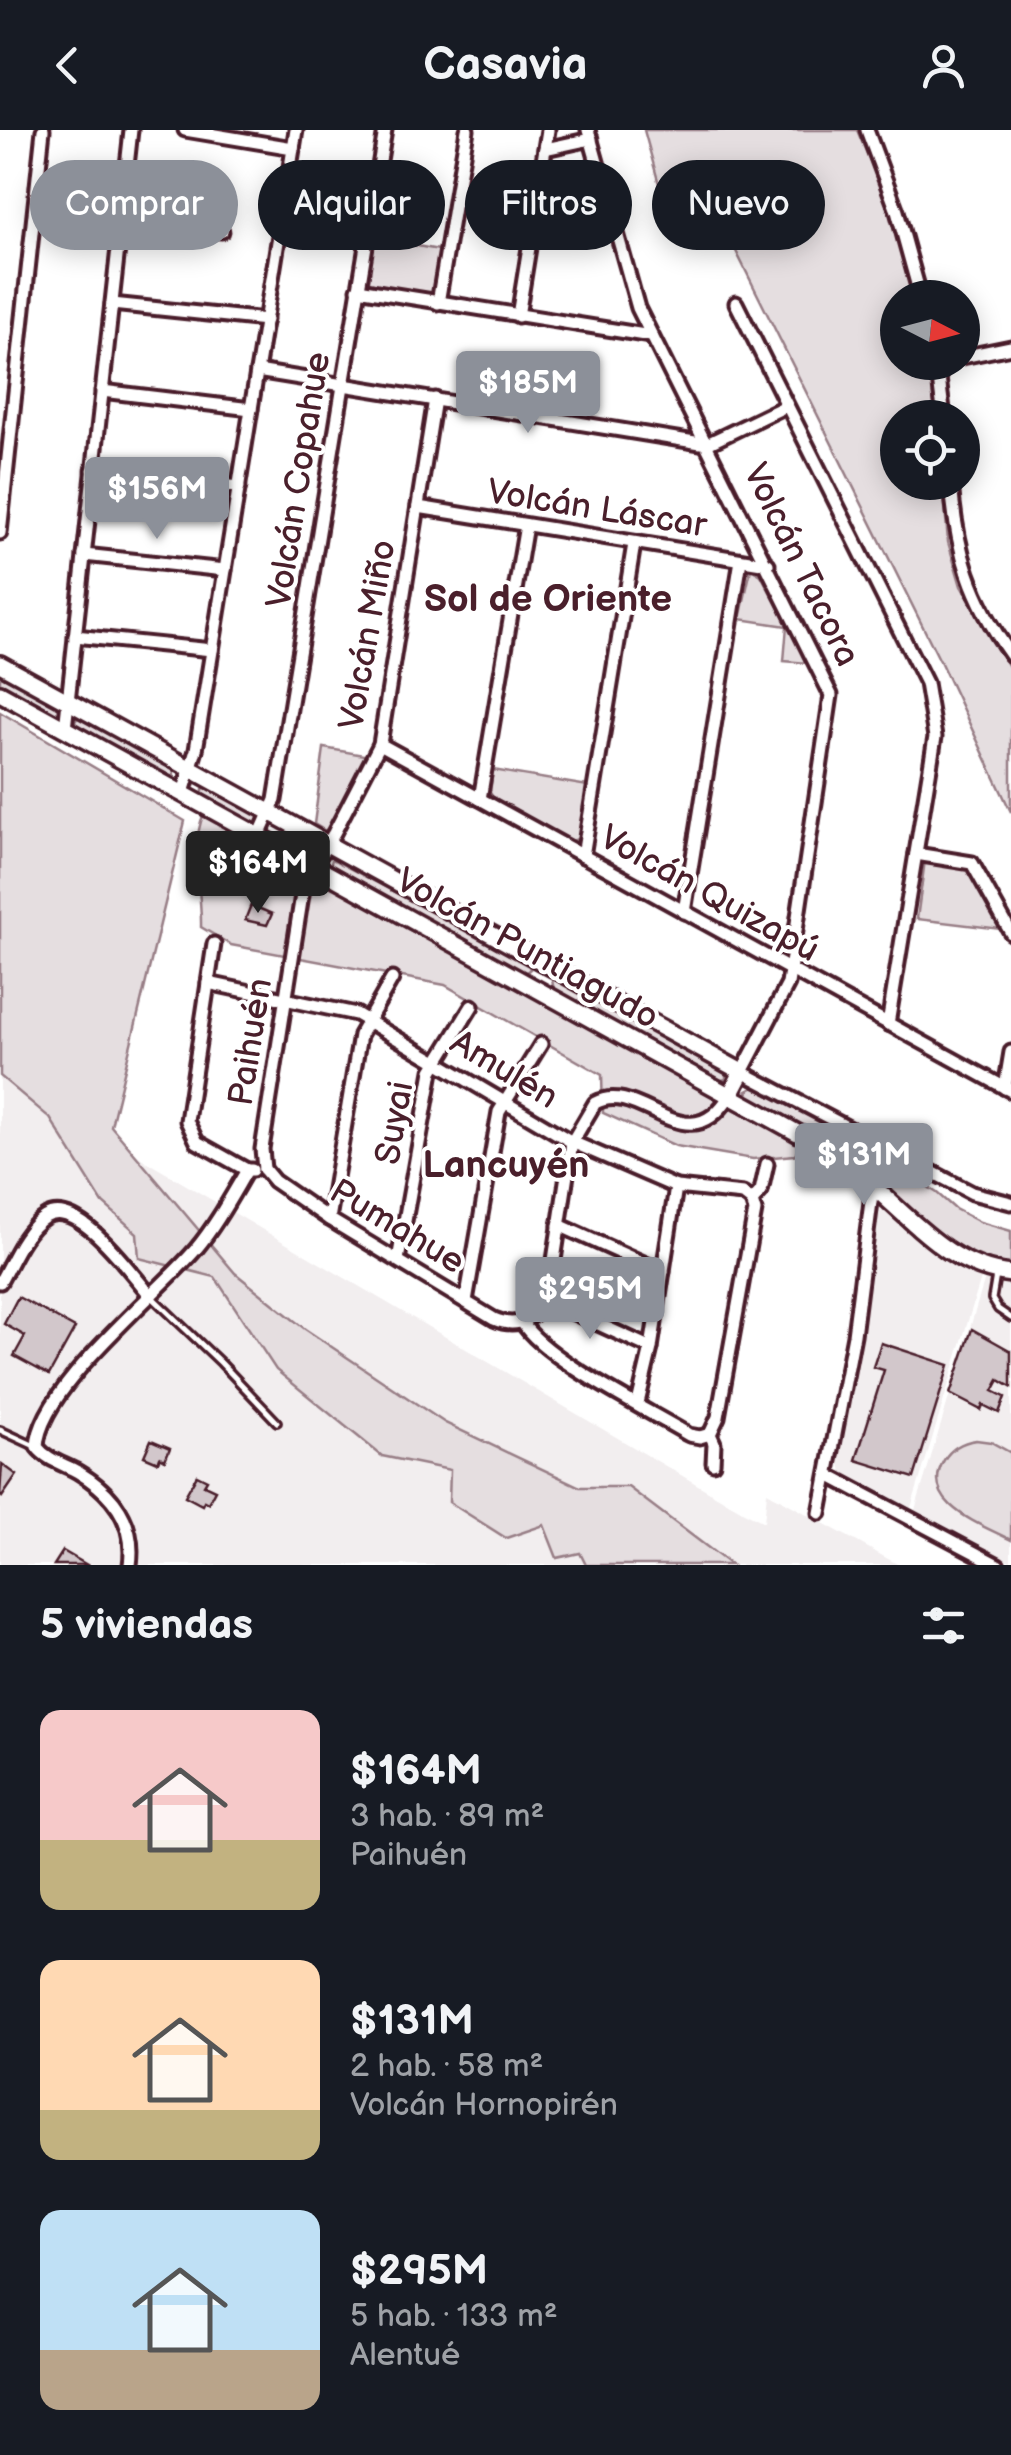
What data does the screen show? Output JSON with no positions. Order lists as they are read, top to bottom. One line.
{"streets":{"main road":["Volcán Tacora","Volcán Puntiagudo"],"street":["Volcán Copahue","Volcán Láscar","Volcán Miño","Volcán Quizapú","Paihuén","Amulén","Suyai","Pumahue"]},"crossings":[["Volcán Copahue","Volcán Puntiagudo"],["Volcán Láscar","Volcán Tacora"],["Volcán Láscar","Volcán Miño"],["Volcán Tacora","Volcán Quizapú"],["Volcán Tacora","Volcán Puntiagudo"],["Volcán Miño","Volcán Quizapú"],["Volcán Miño","Volcán Puntiagudo"],["Volcán Miño","Paihuén"],["Volcán Puntiagudo","Paihuén"],["Paihuén","Amulén"],["Paihuén","Pumahue"],["Amulén","Suyai"],["Suyai","Pumahue"]],"districts":["Sol de Oriente","Lancuyén"],"north":"right","page":{"header":"Casavia","chip":["Comprar","Alquilar","Filtros","Nuevo"],"price":["$185M","$156M","$164M","$131M","$295M"],"heading":"5 viviendas","list":[{"name":"$164M","note":"3 hab. · 89 m² · Paihuén"},{"name":"$131M","note":"2 hab. · 58 m² · Volcán Hornopirén"},{"name":"$295M","note":"5 hab. · 133 m² · Alentué"}]}}
